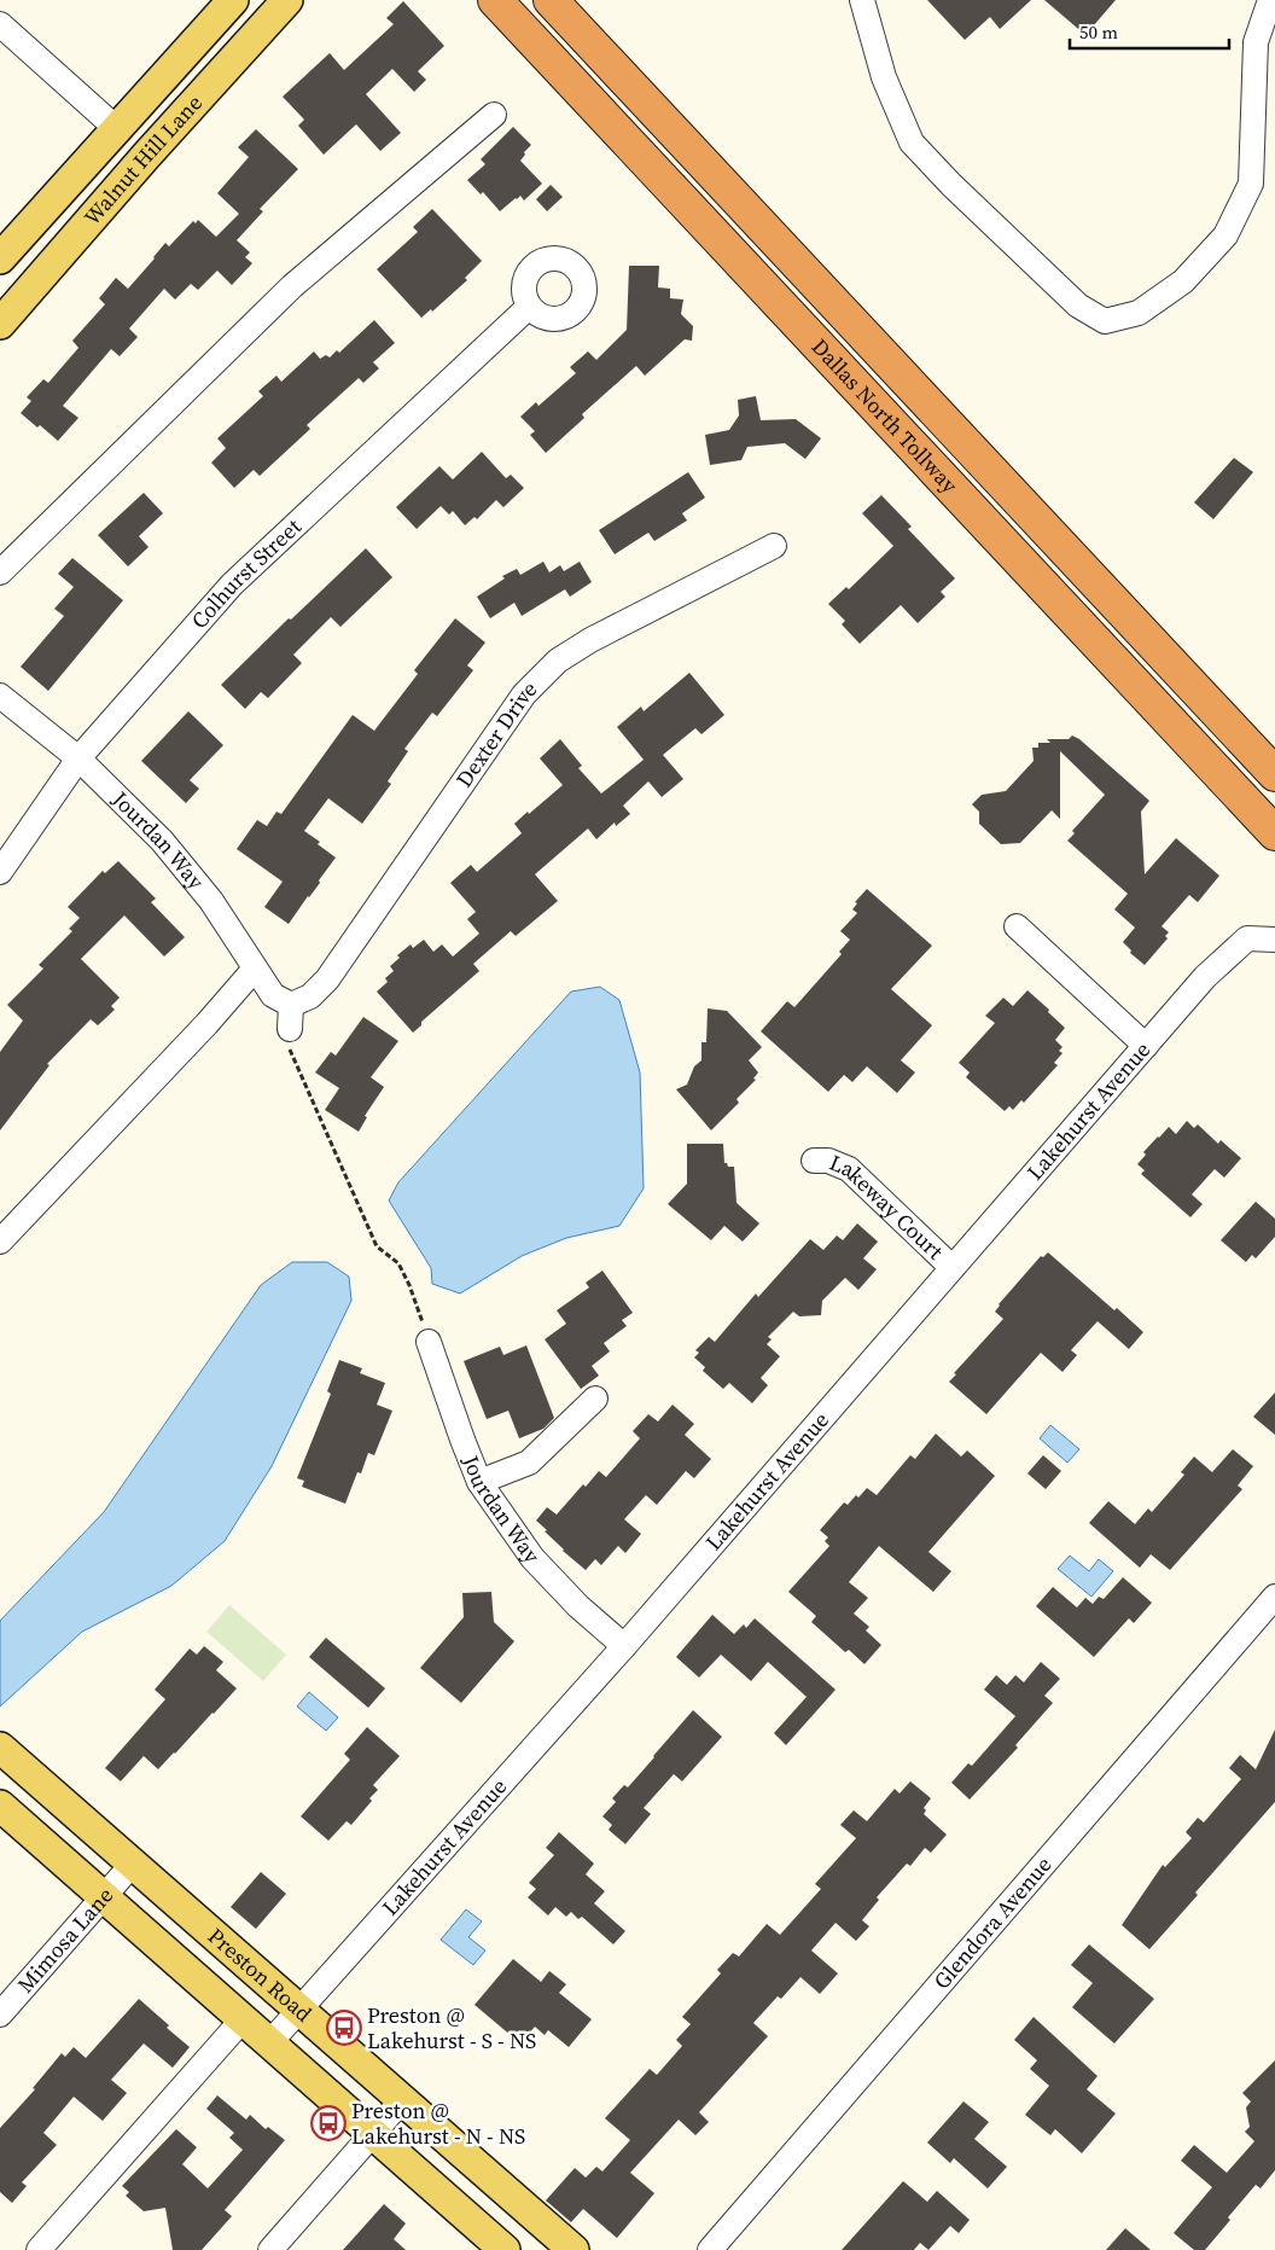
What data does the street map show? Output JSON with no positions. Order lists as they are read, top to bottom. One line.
{"streets":{"highway":["Dallas North Tollway"],"main road":["Walnut Hill Lane","Preston Road"],"street":["Colhurst Street","Dexter Drive","Jourdan Way","Lakehurst Avenue","Lakeway Court","Glendora Avenue","Mimosa Lane"]},"crossings":[["Colhurst Street","Jourdan Way"],["Dexter Drive","Jourdan Way"],["Jourdan Way","Lakehurst Avenue"],["Lakehurst Avenue","Lakeway Court"],["Lakehurst Avenue","Preston Road"],["Mimosa Lane","Preston Road"]],"places":{"bus stop":["Preston @ Lakehurst - S - NS","Preston @ Lakehurst - N - NS"]},"scale_bar":"50 m"}
